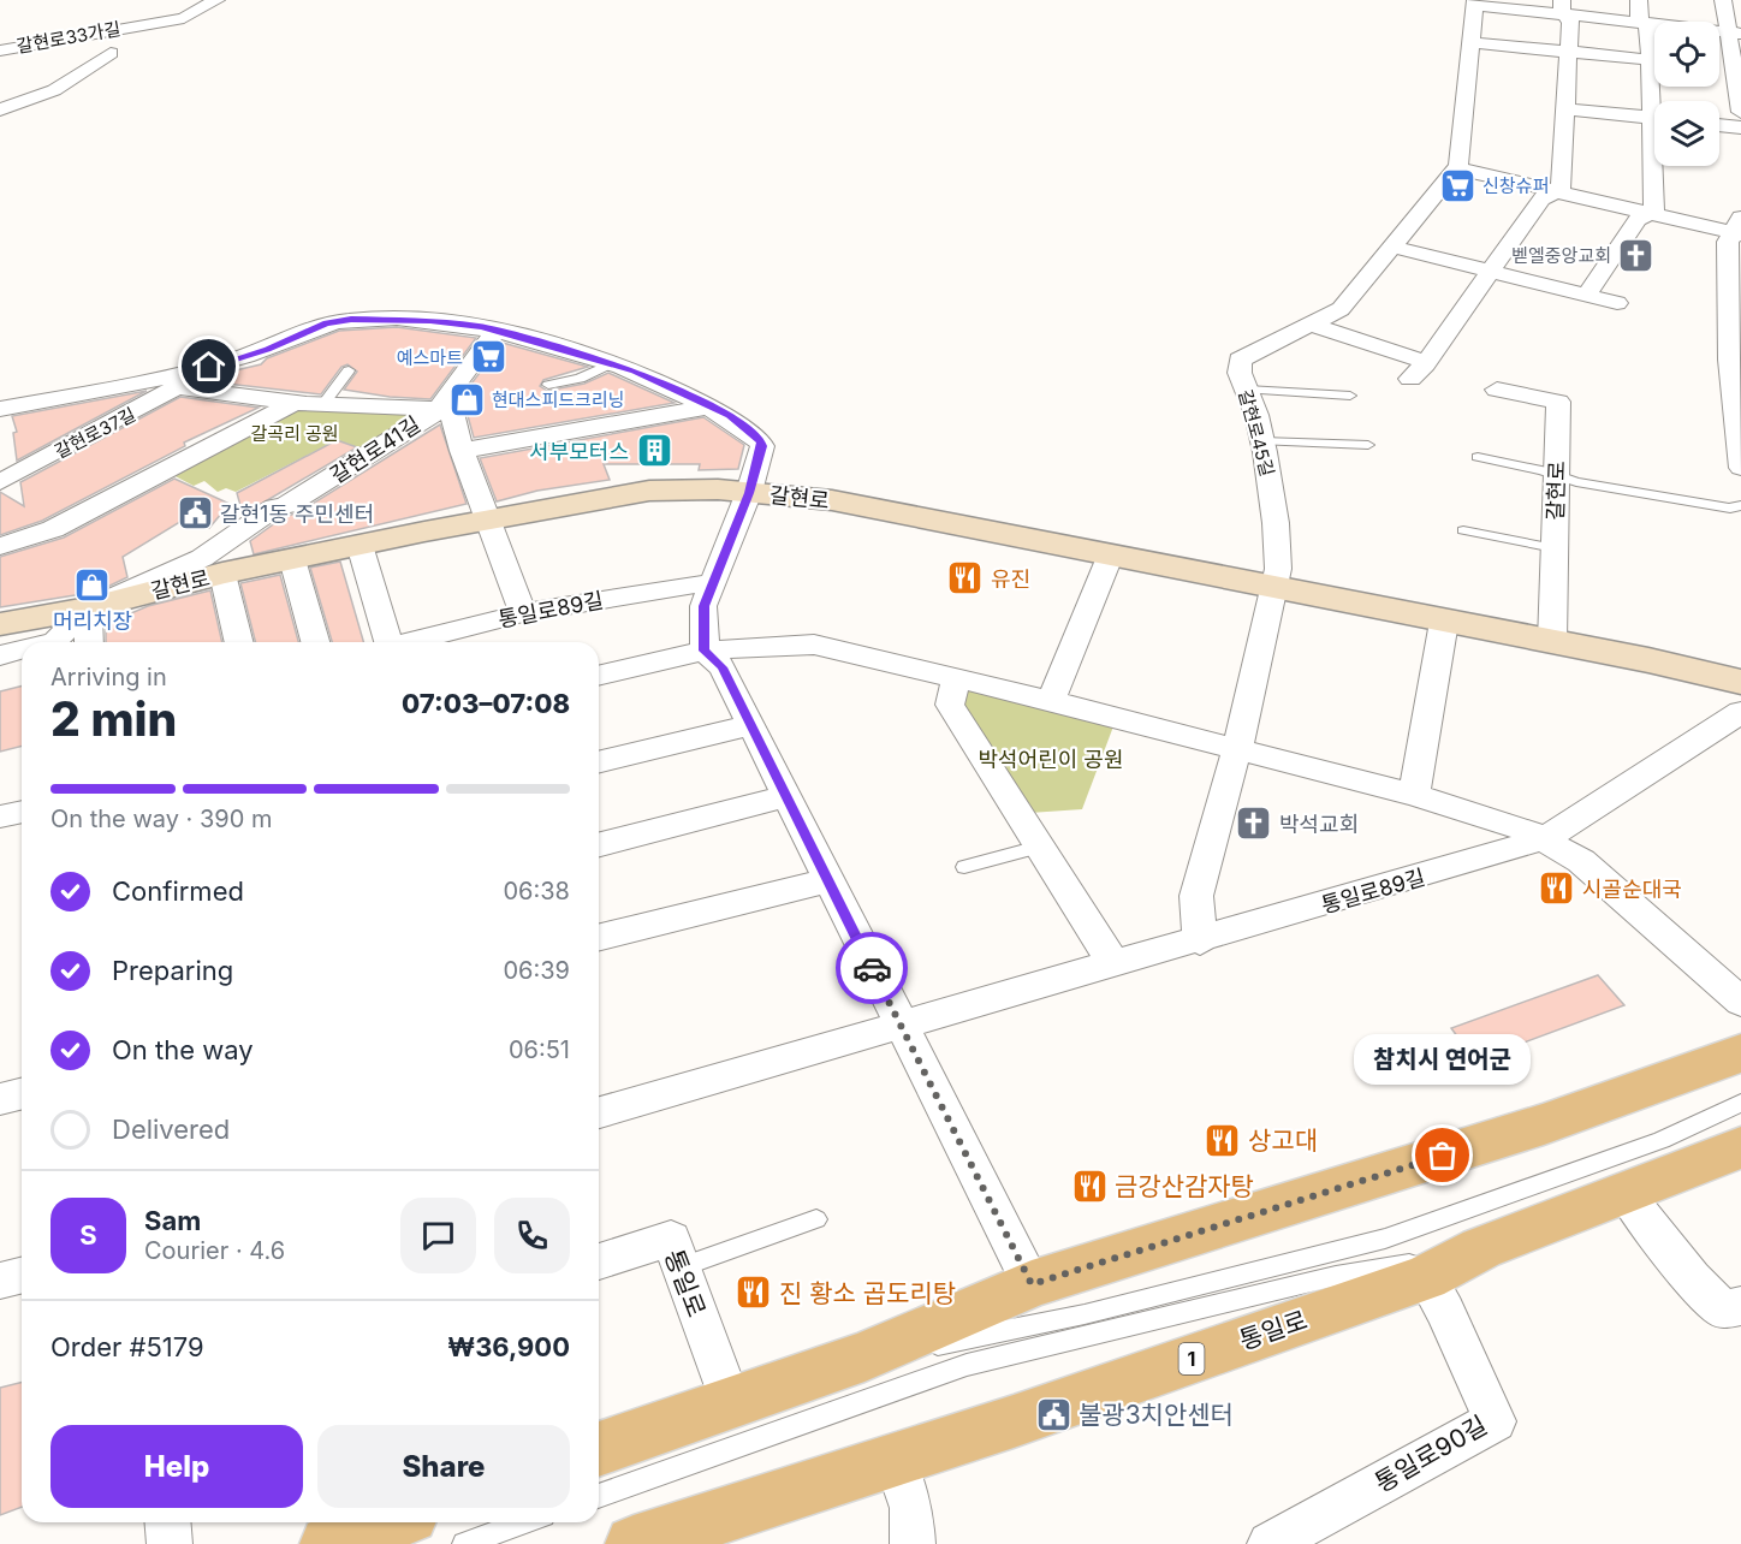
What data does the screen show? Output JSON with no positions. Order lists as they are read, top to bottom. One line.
{"streets":{"main road":["갈현로","통일로","1"],"street":["갈현로33가길","갈현로37길","갈현로45길","갈현로41길","통일로89길","통일로90길"]},"crossings":[["갈현로37길","갈현로41길"],["갈현로45길","갈현로"],["갈현로41길","갈현로"],["통일로","통일로90길"]],"parks":["갈곡리 공원","박석어린이 공원"],"places":{"supermarket":["신창슈퍼","예스마트"],"church":["벧엘중앙교회","박석교회"],"shop":["현대스피드크리닝","머리치장"],"building":["서부모터스"],"public building":["갈현1동 주민센터","불광3치안센터"],"restaurant":["유진","시골순대국","상고대","금강산감자탕","진 황소 곱도리탕"],"other":["참치시 연어군"]},"page":{"heading":["2 min","Arriving in","07:03–07:08"],"panel":["Sam","Courier · 4.6","Order #5179","₩36,900"],"bar":"On the way · 390 m","list":[["Confirmed","06:38"],["Preparing","06:39"],["On the way","06:51"],"Delivered"],"bubble":"참치시 연어군","round":"S","buttons":["Help","Share"]}}
